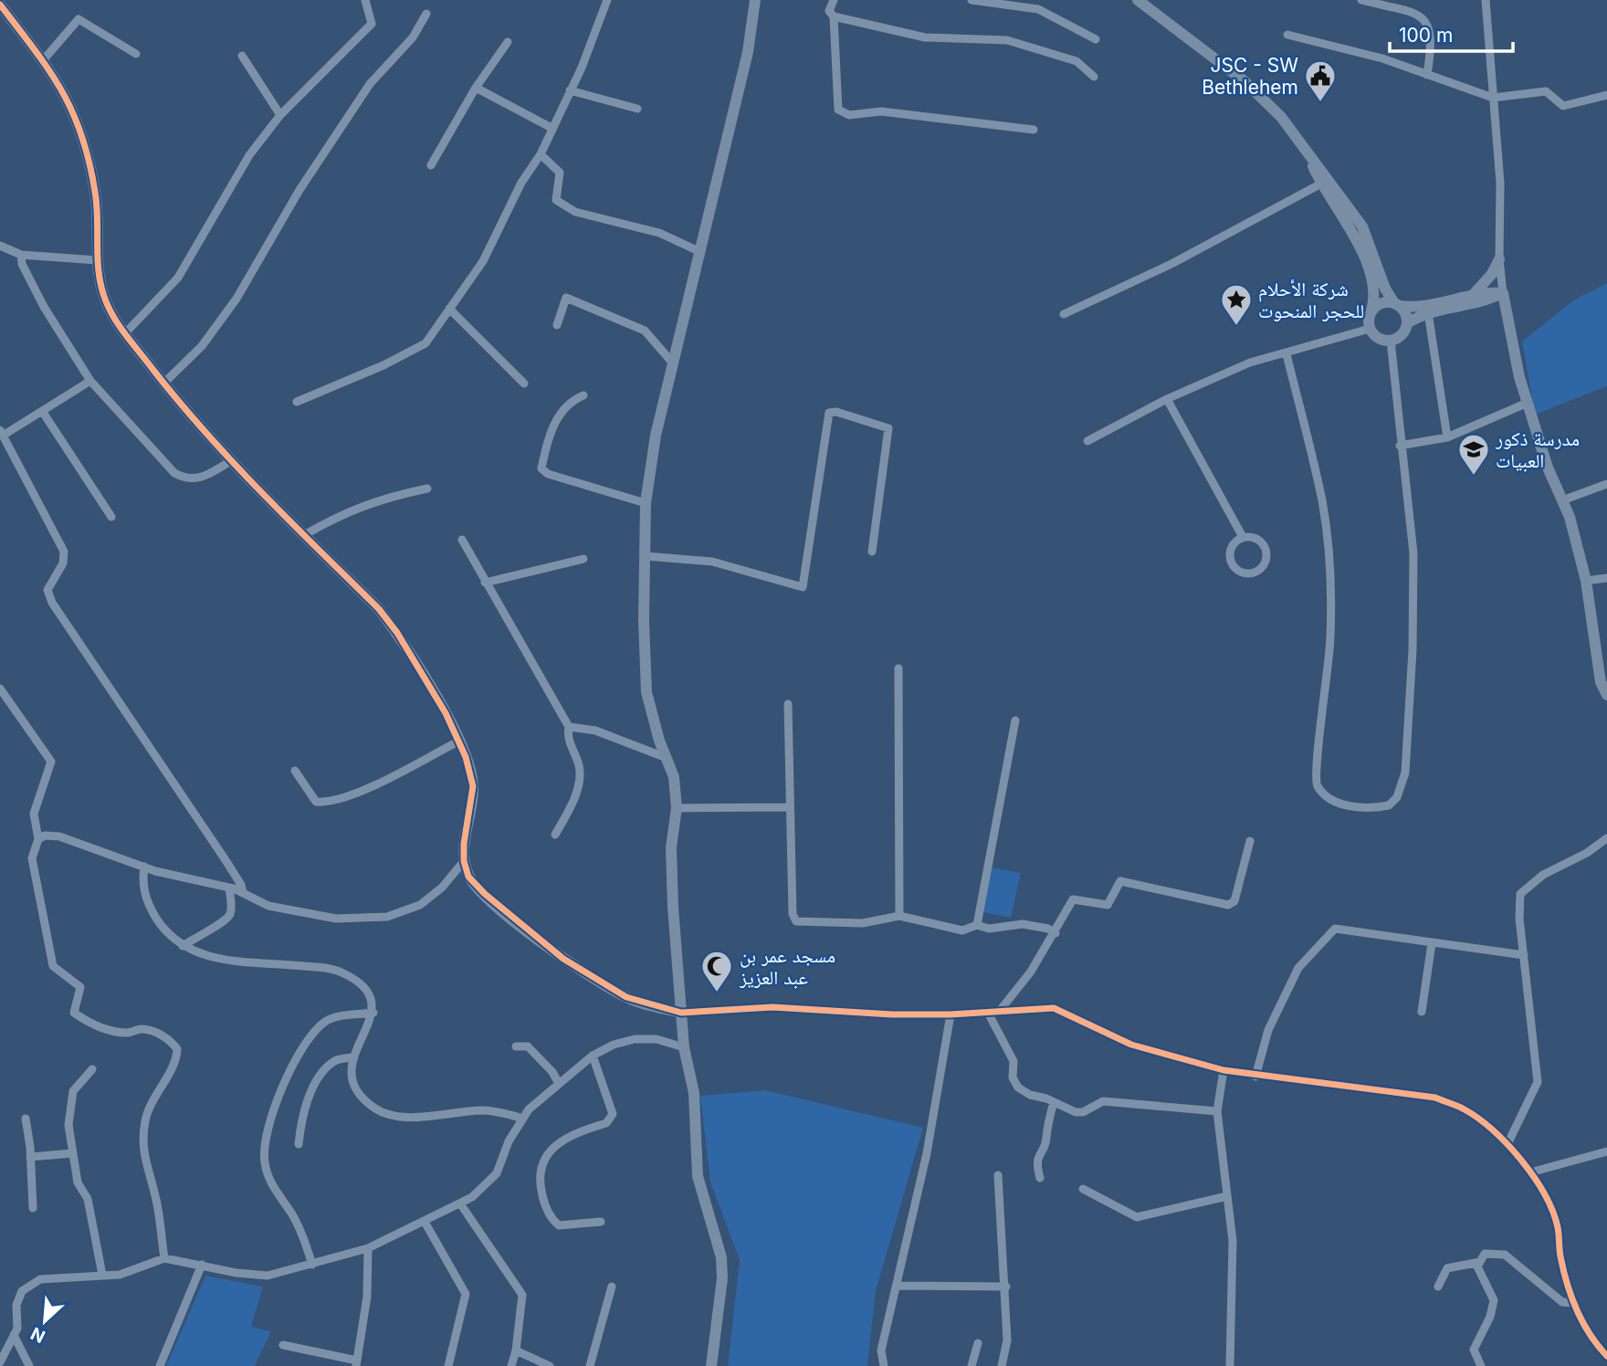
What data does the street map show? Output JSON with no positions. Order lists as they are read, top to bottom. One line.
{"places":{"public building":["JSC - SW Bethlehem"],"place":["شركة الأحلام للحجر المنحوت"],"school or university":["مدرسة ذكور العبيات"],"mosque":["مسجد عمر بن عبد العزيز"]},"scale_bar":"100 m","north":"bottom left"}
